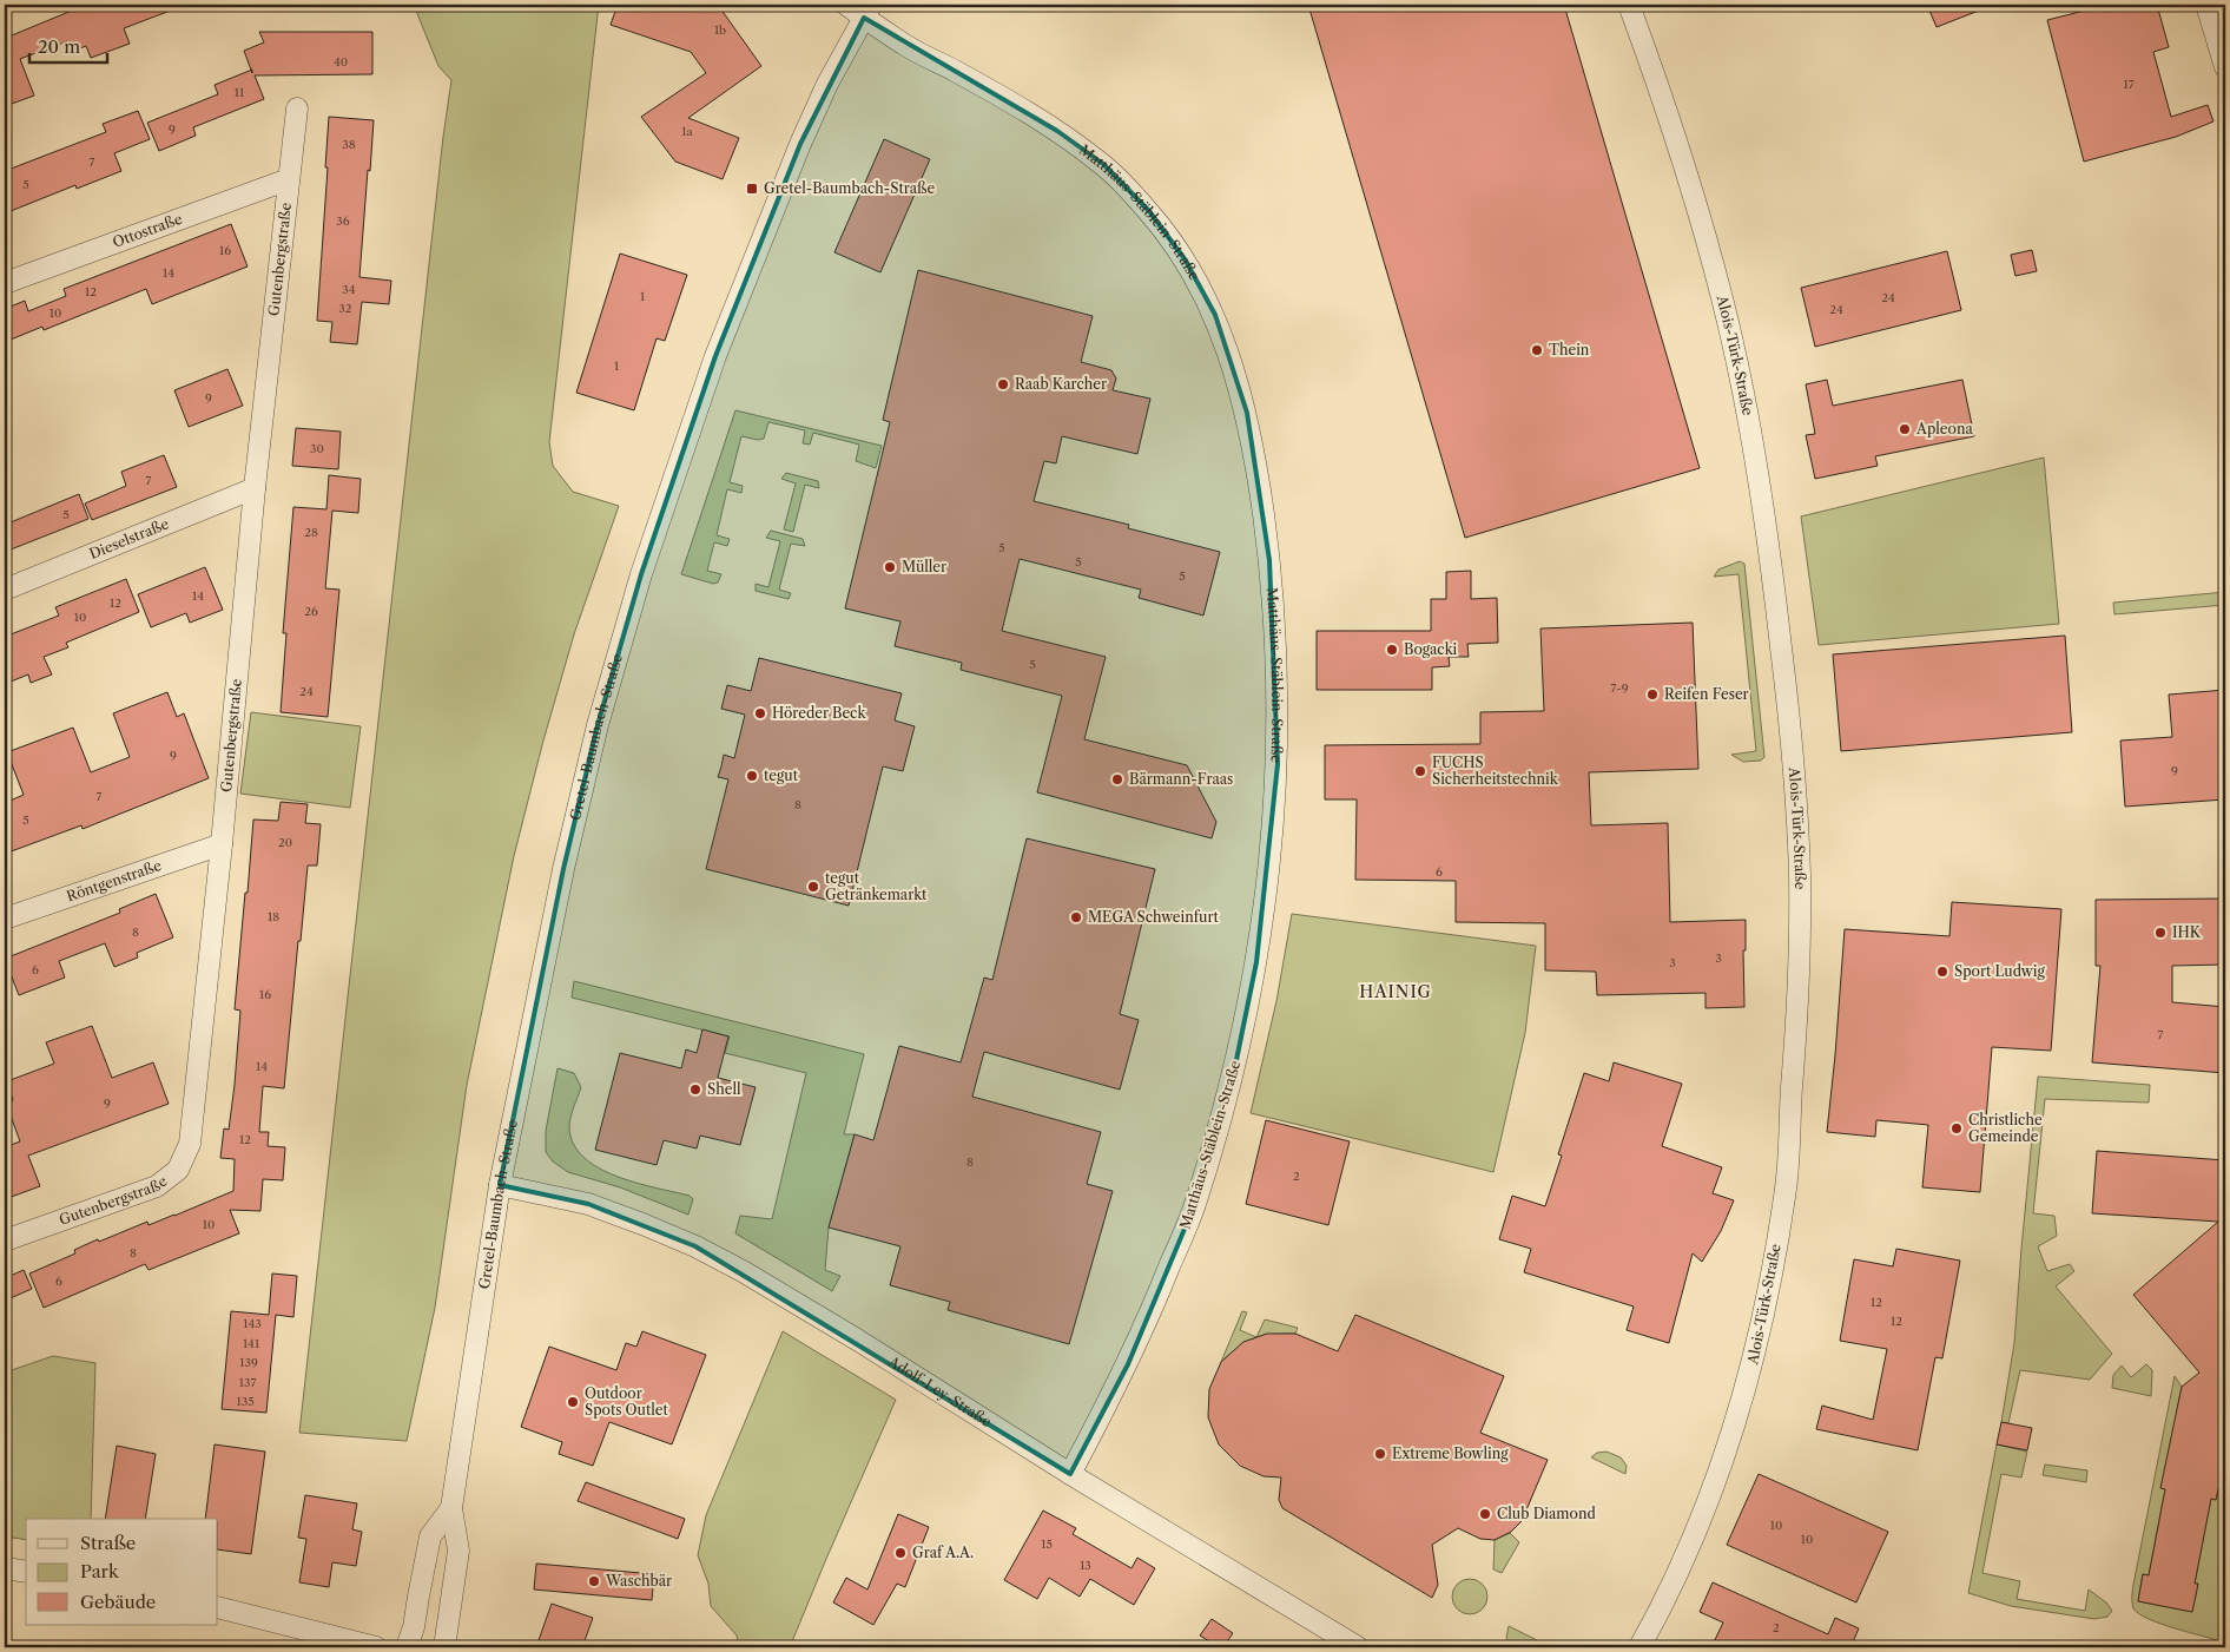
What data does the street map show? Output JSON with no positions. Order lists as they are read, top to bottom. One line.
{"streets":{"street":["Matthäus-Stäblein-Straße","Ottostraße","Gutenbergstraße","Alois-Türk-Straße","Dieselstraße","Gretel-Baumbach-Straße","Röntgenstraße","Adolf-Ley-Straße"]},"crossings":[["Matthäus-Stäblein-Straße","Gretel-Baumbach-Straße"],["Matthäus-Stäblein-Straße","Adolf-Ley-Straße"],["Ottostraße","Gutenbergstraße"],["Gutenbergstraße","Dieselstraße"],["Gutenbergstraße","Röntgenstraße"],["Gretel-Baumbach-Straße","Adolf-Ley-Straße"]],"districts":["HAINIG"],"places":{"transit":["Gretel-Baumbach-Straße"],"other":["Thein","Raab Karcher","Apleona","Müller","Bogacki","Reifen Feser","Höreder Beck","FUCHS Sicherheitstechnik","tegut","Bärmann-Fraas","tegut Getränkemarkt","MEGA Schweinfurt","IHK","Sport Ludwig","Shell","Christliche Gemeinde","Outdoor Spots Outlet","Extreme Bowling","Club Diamond","Graf A.A.","Waschbär"]},"house_numbers":["1b","40","17","11","9","1a","38","7","5","36","16","14","34","12","1","24","32","24","10","1","9","30","7","5","28","5","5","5","14","12","26","10","5","7-9","24","9","9","7","8","5","20","6","18","8","3","3","6","16","7","14","9","12","8","2","10","8","6","12","12","143","141","139","137","135","10","10","15","13","2"],"legend":["Straße","Park","Gebäude"],"scale_bar":"20 m"}
